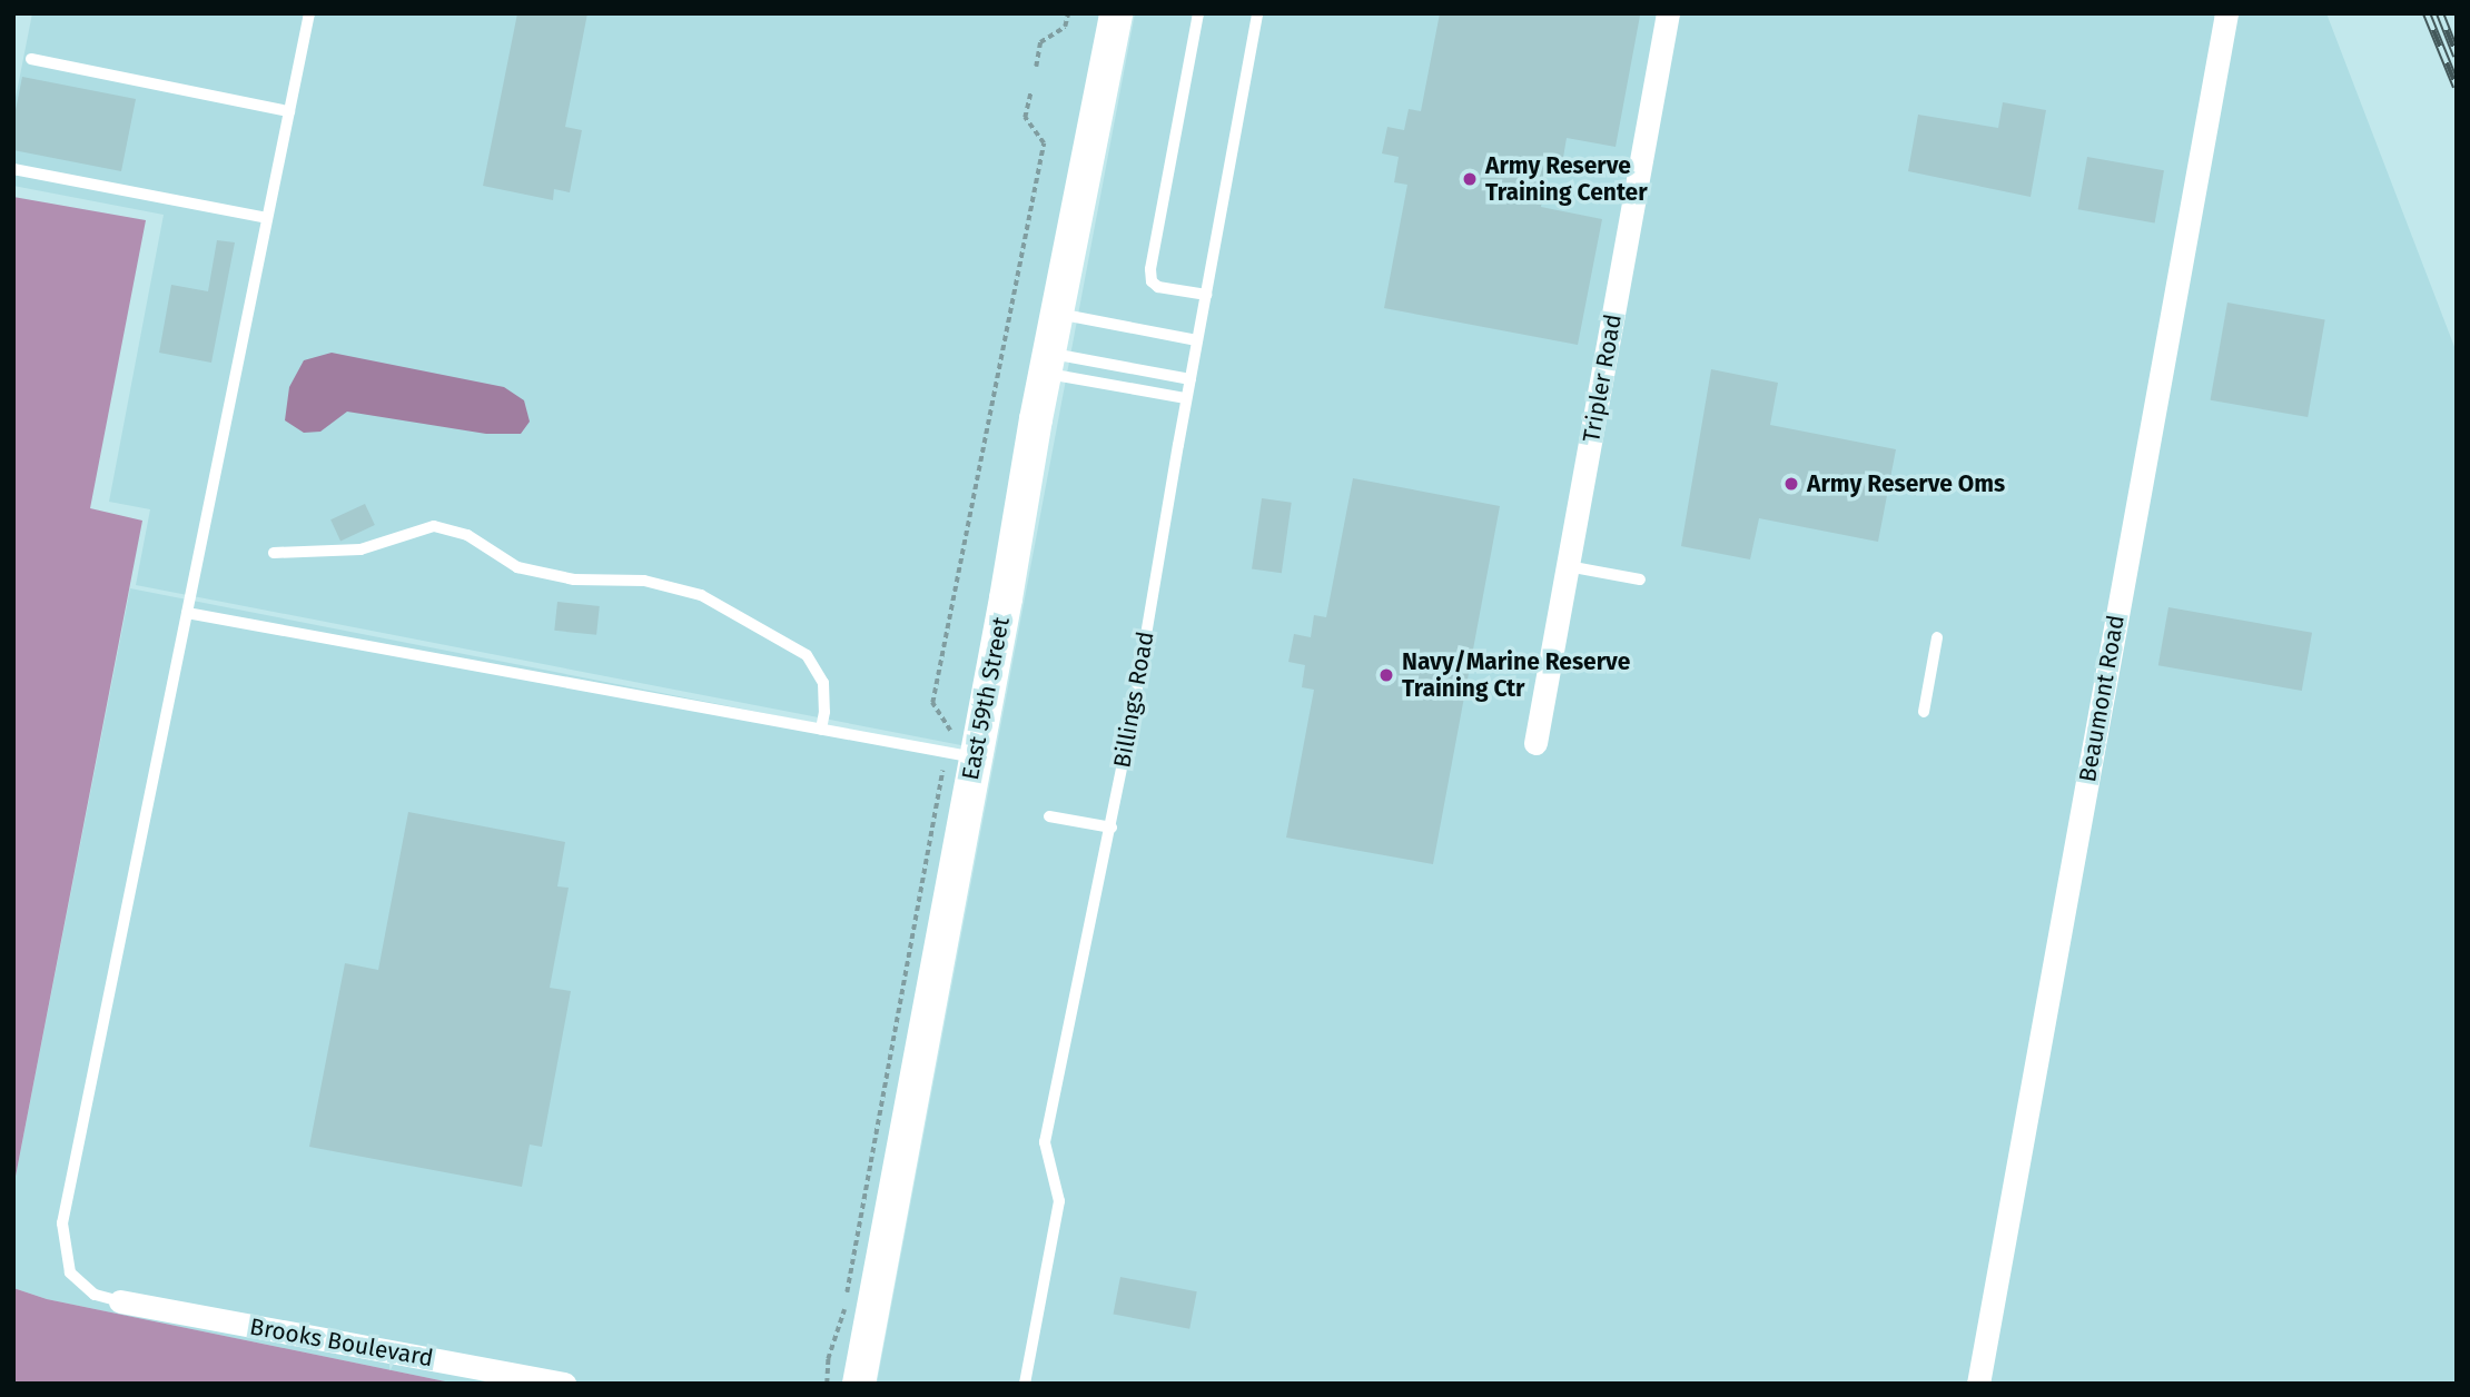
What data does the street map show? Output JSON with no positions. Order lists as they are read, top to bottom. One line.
{"streets":{"street":["Tripler Road","East 59th Street","Beaumont Road","Brooks Boulevard"],"lane":["Billings Road"]},"places":["Army Reserve Training Center","Army Reserve Oms","Navy/Marine Reserve Training Ctr"]}
